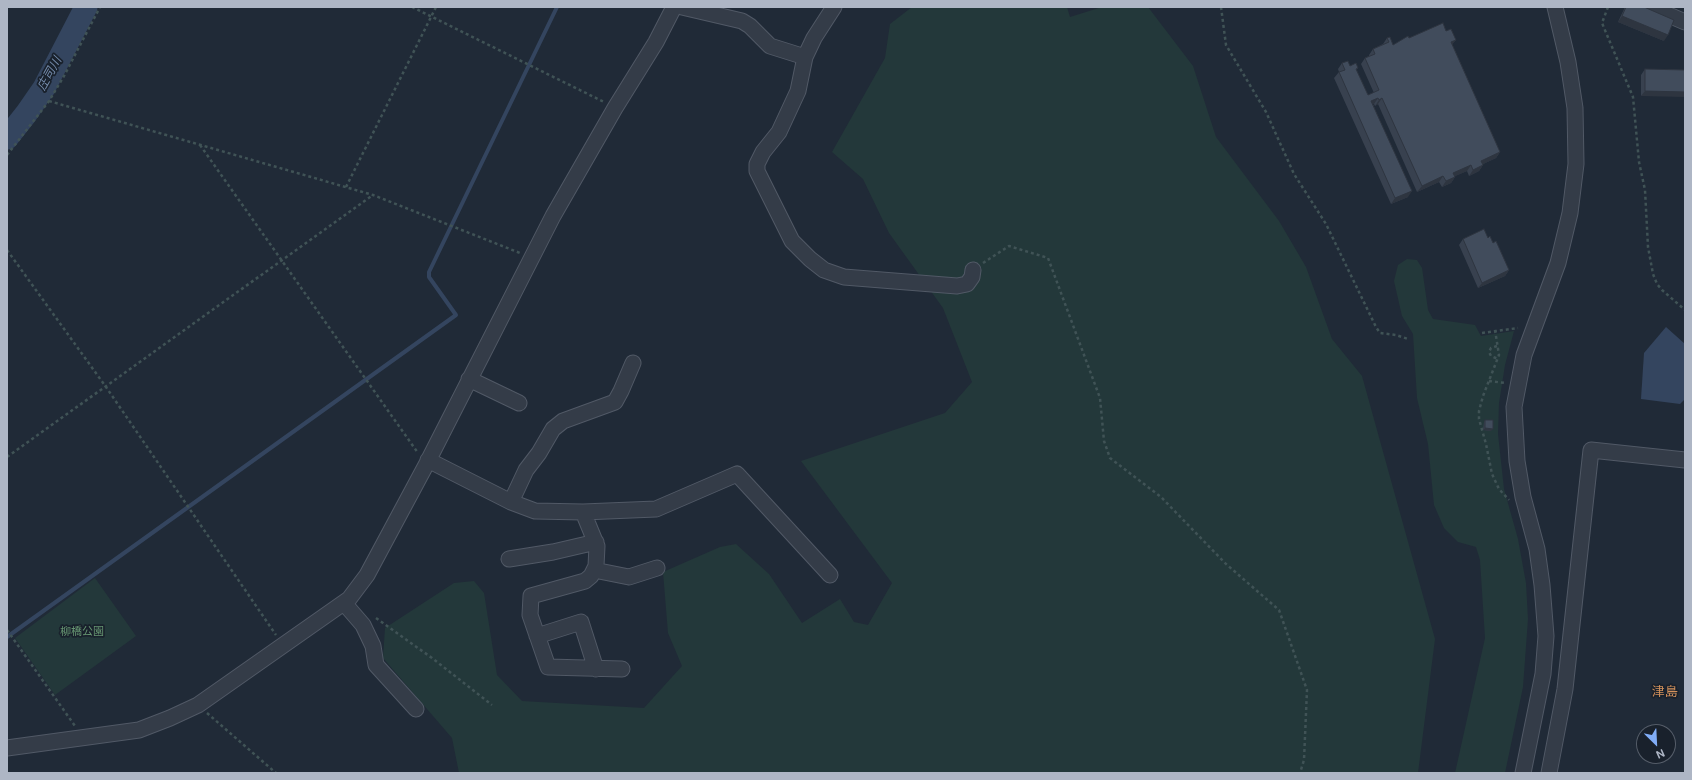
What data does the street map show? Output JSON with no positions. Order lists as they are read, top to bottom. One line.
{"districts":["津島"],"water":["庄司川"],"parks":["柳橋公園"],"north":"bottom right"}
